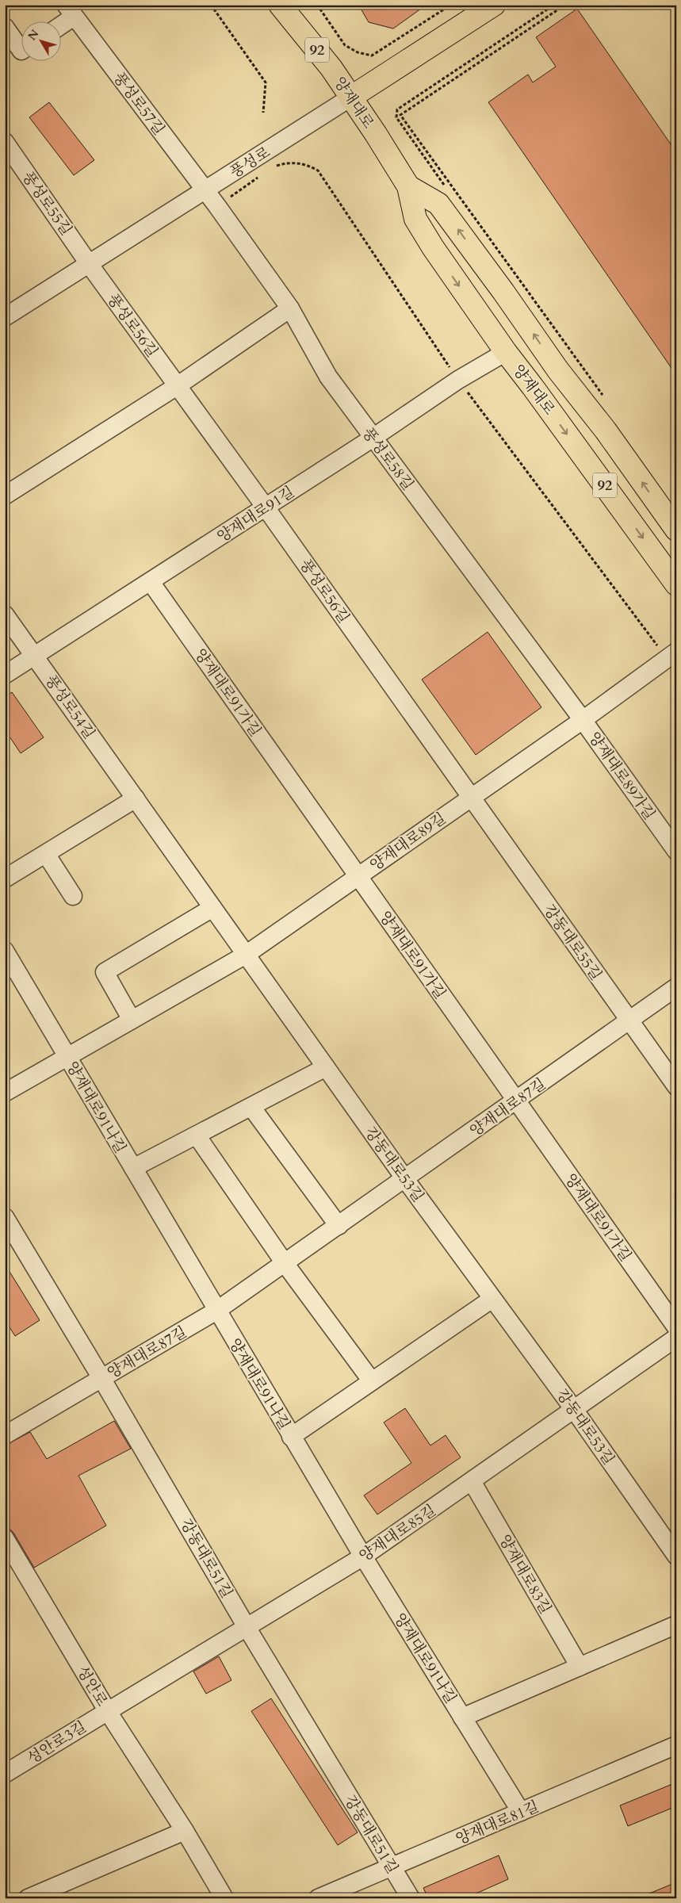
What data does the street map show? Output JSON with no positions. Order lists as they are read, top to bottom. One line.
{"streets":{"main road":["92","양재대로","풍성로"],"street":["풍성로57길","풍성로55길","풍성로56길","풍성로58길","양재대로91길","양재대로91가길","풍성로54길","양재대로89가길","양재대로89길","강동대로55길","양재대로91나길","양재대로87길","강동대로53길","양재대로85길","강동대로51길","양재대로83길","성안로","성안로3길","양재대로81길"]},"crossings":[["양재대로","풍성로"],["양재대로","양재대로91길"],["풍성로57길","풍성로"],["풍성로57길","풍성로58길"],["풍성로","풍성로55길"],["풍성로","풍성로56길"],["풍성로","풍성로58길"],["풍성로55길","풍성로56길"],["풍성로56길","양재대로91길"],["풍성로56길","양재대로89길"],["풍성로56길","강동대로55길"],["풍성로58길","양재대로91길"],["풍성로58길","양재대로89가길"],["풍성로58길","양재대로89길"],["양재대로91길","양재대로91가길"],["양재대로91길","풍성로54길"],["양재대로91가길","양재대로89길"],["양재대로91가길","양재대로87길"],["풍성로54길","양재대로89길"],["풍성로54길","강동대로53길"],["양재대로89가길","양재대로89길"],["양재대로89길","강동대로55길"],["양재대로89길","양재대로91나길"],["양재대로89길","강동대로53길"],["강동대로55길","양재대로87길"],["양재대로91나길","양재대로87길"],["양재대로91나길","양재대로85길"],["양재대로91나길","양재대로81길"],["양재대로87길","강동대로53길"],["양재대로87길","강동대로51길"],["강동대로53길","양재대로85길"],["양재대로85길","강동대로51길"],["양재대로85길","양재대로83길"],["양재대로85길","성안로"],["양재대로85길","성안로3길"],["강동대로51길","양재대로81길"],["성안로","성안로3길"]],"north":"top left"}
